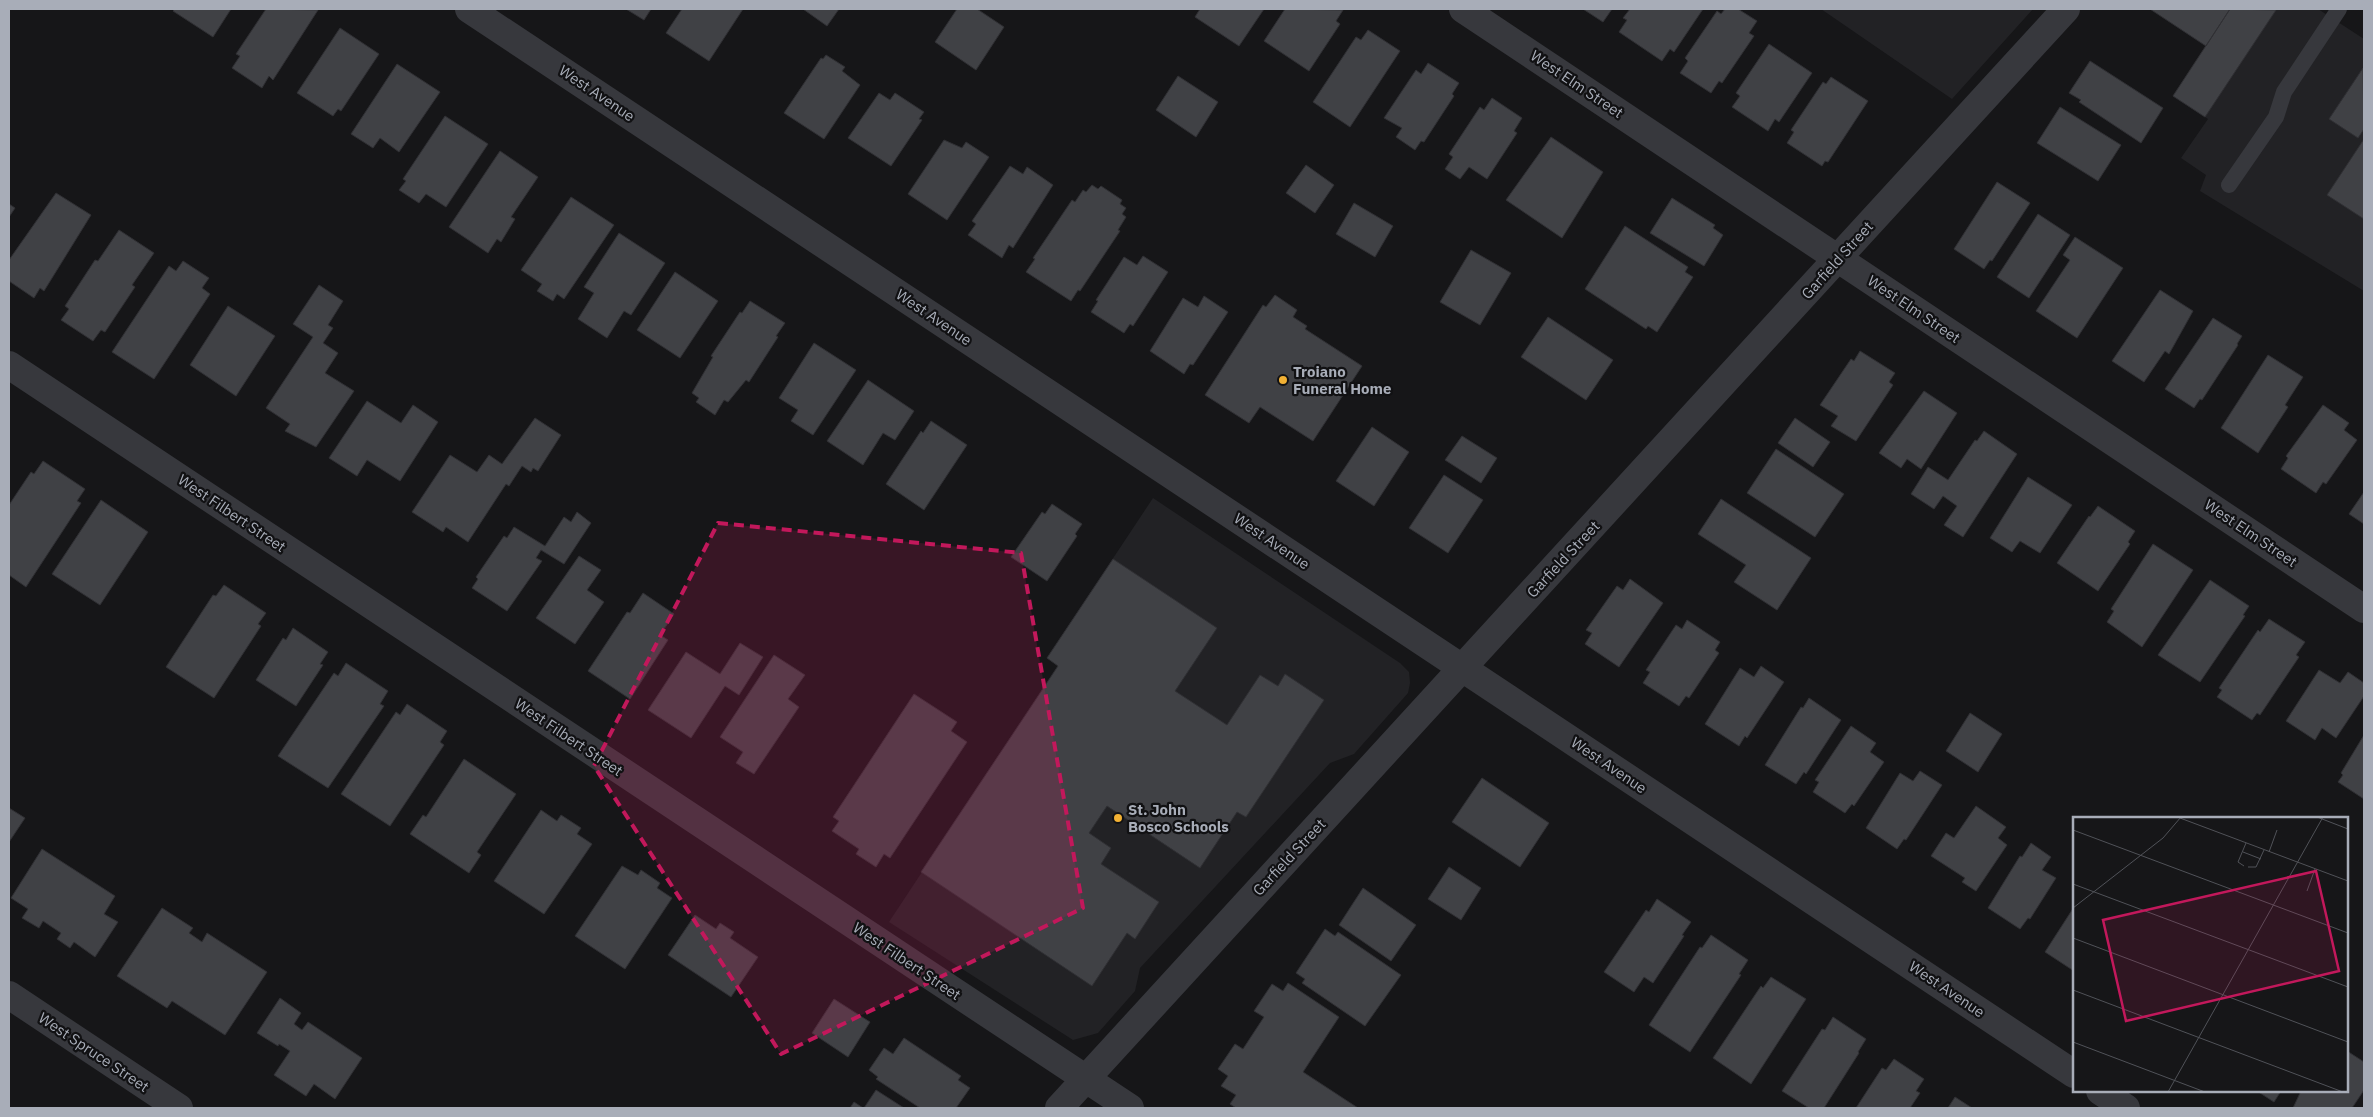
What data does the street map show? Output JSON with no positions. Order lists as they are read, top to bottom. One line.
{"streets":{"street":["West Elm Street","West Avenue","Garfield Street","West Filbert Street","West Spruce Street"]},"crossings":[["West Elm Street","Garfield Street"],["West Avenue","Garfield Street"],["Garfield Street","West Filbert Street"]],"places":["Troiano Funeral Home","St. John Bosco Schools"]}
